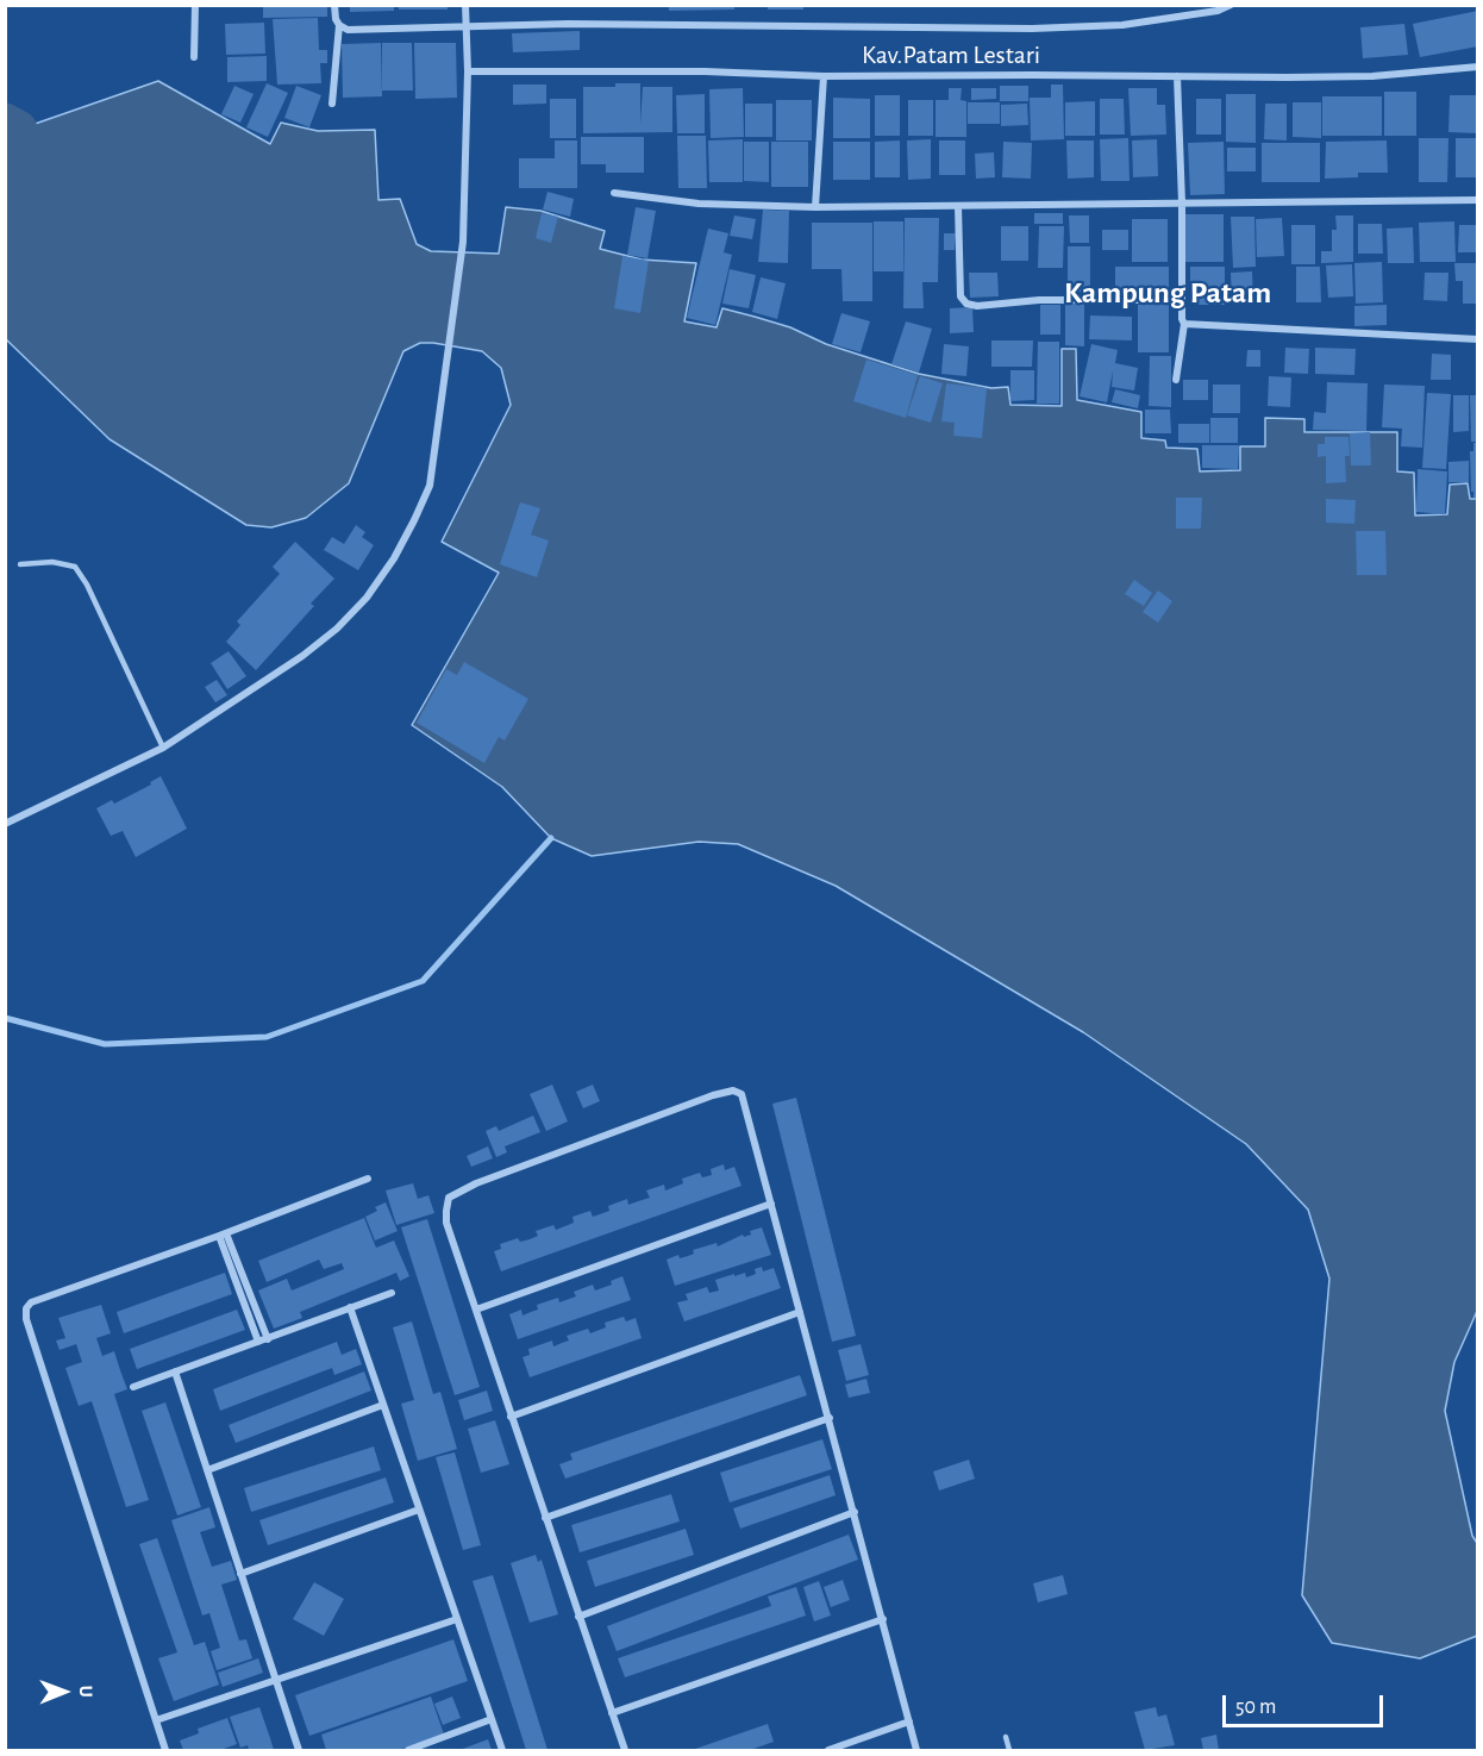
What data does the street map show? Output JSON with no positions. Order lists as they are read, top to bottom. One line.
{"streets":{"street":["Kav.Patam Lestari"]},"districts":["Kampung Patam"],"scale_bar":"50 m","north":"right"}
